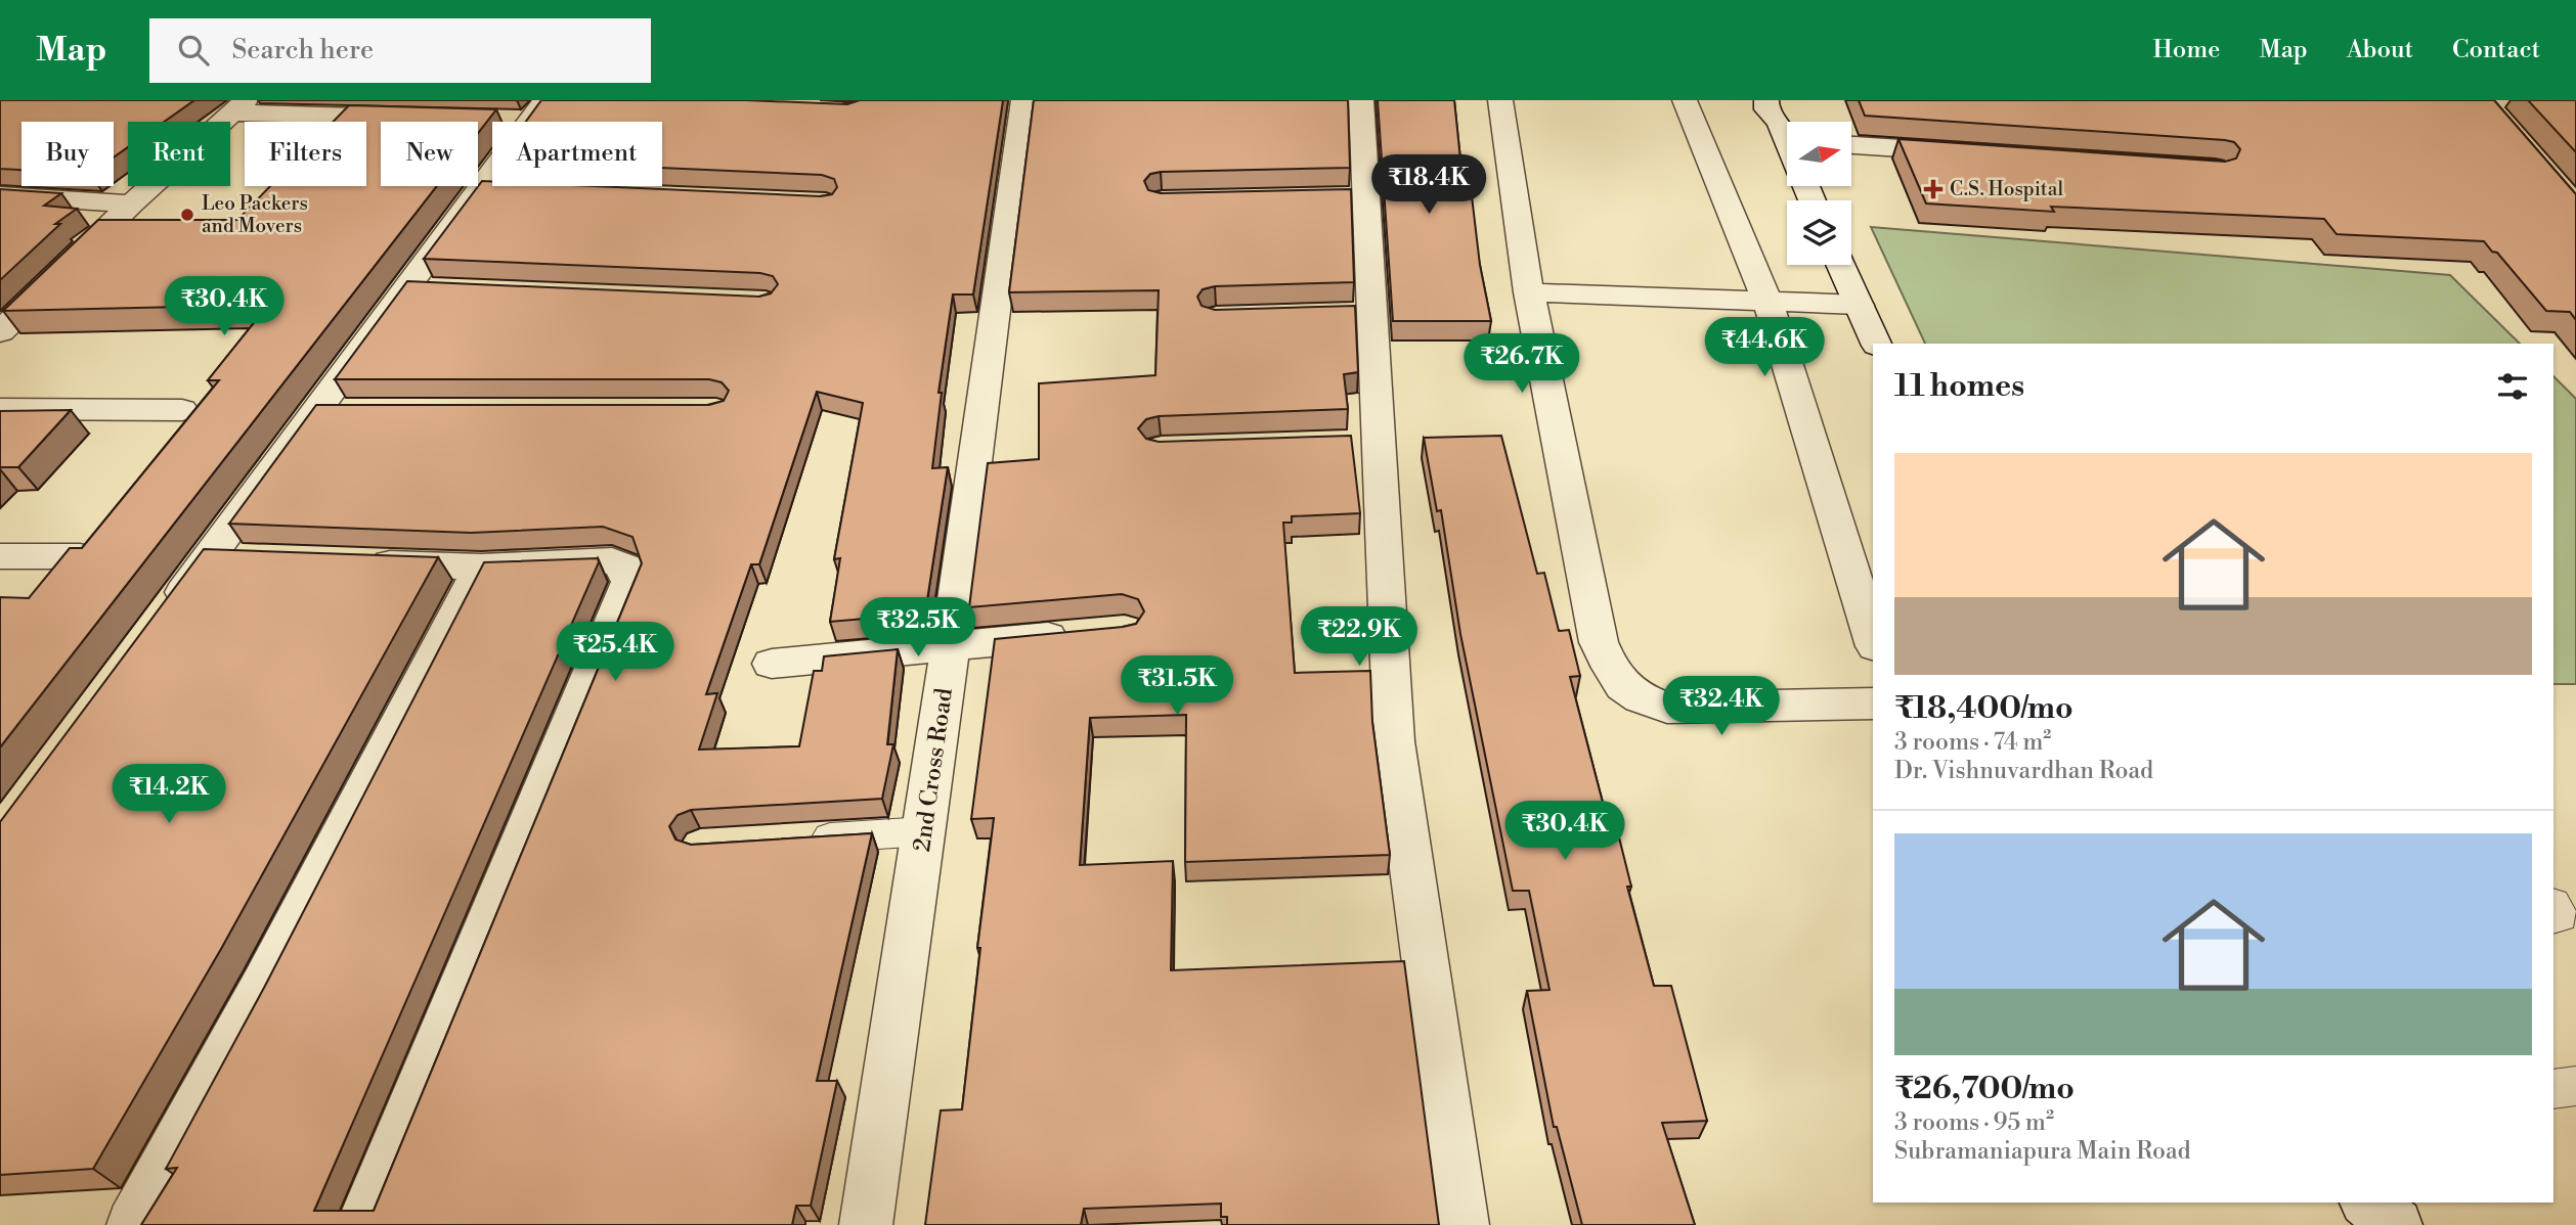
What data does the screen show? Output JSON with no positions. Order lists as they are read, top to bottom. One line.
{"streets":{"street":["2nd Cross Road"]},"places":{"health":["C.S. Hospital"],"other":["Leo Packers and Movers"]},"north":"right","page":{"header":"Map","search":"Search here","nav":["Home","Map","About","Contact"],"chip":["Buy","Rent","Filters","New","Apartment"],"price":["₹18.4K","₹30.4K","₹44.6K","₹26.7K","₹32.5K","₹22.9K","₹25.4K","₹31.5K","₹32.4K","₹14.2K","₹30.4K"],"heading":"11 homes","list":[{"name":"₹18,400/mo","note":"3 rooms · 74 m² · Dr. Vishnuvardhan Road"},{"name":"₹26,700/mo","note":"3 rooms · 95 m² · Subramaniapura Main Road"}]}}
